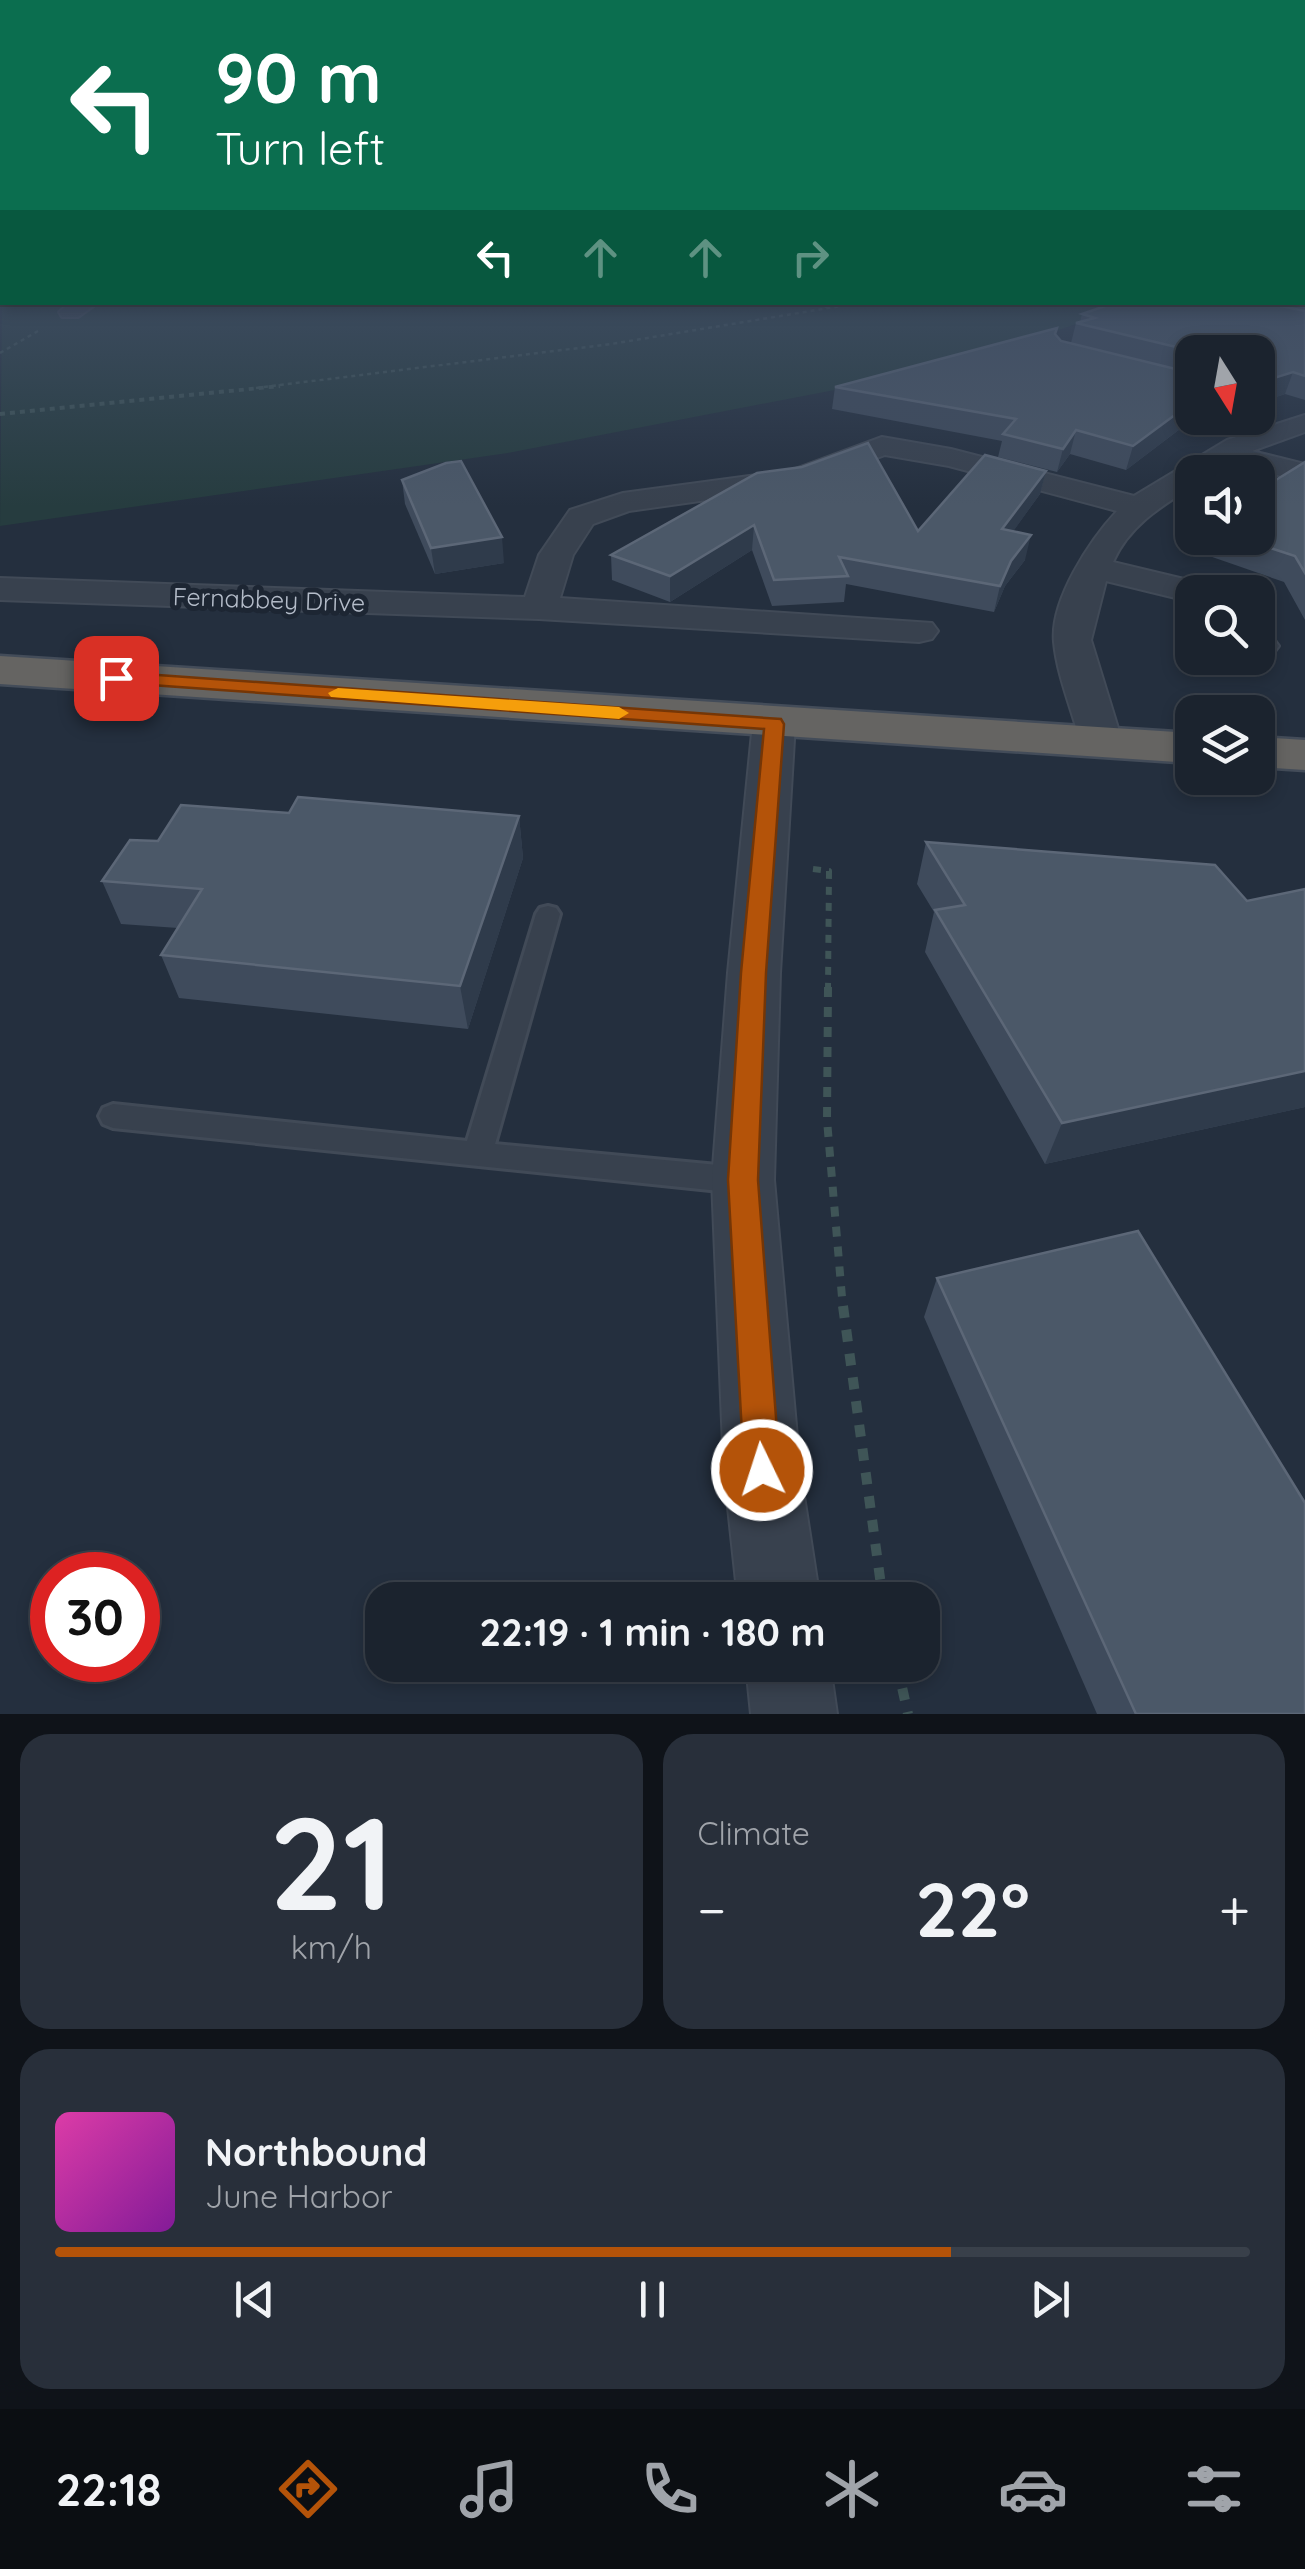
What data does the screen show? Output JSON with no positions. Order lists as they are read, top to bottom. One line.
{"streets":{"street":["Fernabbey Drive"]},"north":"bottom","page":{"turn":["90 m","Turn left"],"limit":"30","trip":"22:19 · 1 min · 180 m","tile":[["21","km/h"],"Climate"],"heat":["−","22°","+"],"song":["Northbound","June Harbor"],"tabs":"22:18"}}
